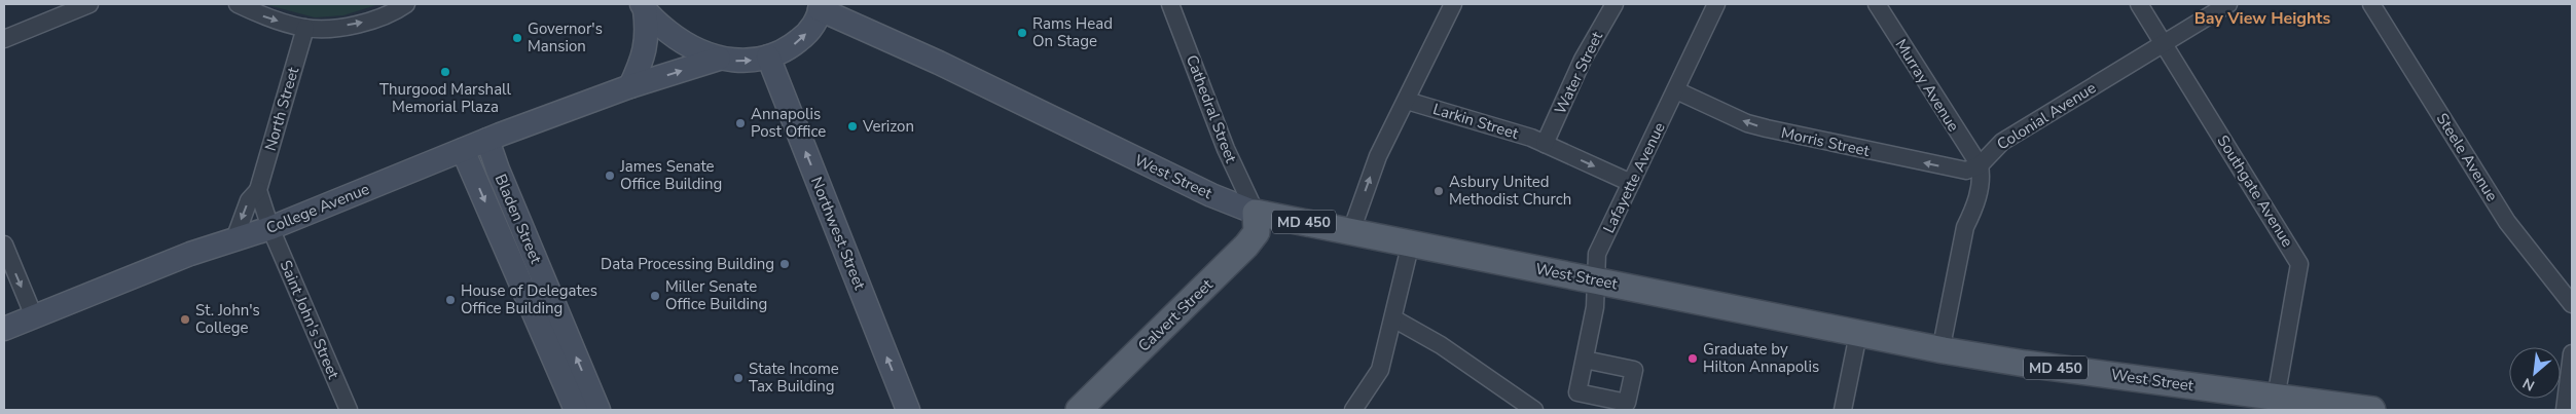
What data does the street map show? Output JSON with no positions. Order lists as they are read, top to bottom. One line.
{"streets":{"main road":["West Street","College Avenue","Bladen Street","MD 450","Northwest Street","Calvert Street"],"street":["Water Street","Murray Avenue","North Street","Cathedral Street","Colonial Avenue","Larkin Street","Morris Street","Steele Avenue","Lafayette Avenue","Southgate Avenue","Saint John's Street"]},"crossings":[["Water Street","Larkin Street"],["Murray Avenue","Colonial Avenue"],["Murray Avenue","Morris Street"],["North Street","College Avenue"],["Cathedral Street","West Street"],["Cathedral Street","Calvert Street"],["Colonial Avenue","Morris Street"],["Colonial Avenue","Southgate Avenue"],["Larkin Street","Lafayette Avenue"],["Morris Street","Lafayette Avenue"],["West Street","Lafayette Avenue"],["West Street","Southgate Avenue"],["West Street","MD 450"],["West Street","Calvert Street"],["College Avenue","Bladen Street"],["College Avenue","MD 450"],["College Avenue","Saint John's Street"],["MD 450","Northwest Street"]],"one_way":["Larkin Street","Morris Street","Northwest Street"],"districts":["Bay View Heights"],"places":["Rams Head On Stage","Governor's Mansion","Thurgood Marshall Memorial Plaza","Annapolis Post Office","Verizon","James Senate Office Building","Asbury United Methodist Church","Data Processing Building","Miller Senate Office Building","House of Delegates Office Building","St. John's College","Graduate by Hilton Annapolis","State Income Tax Building"],"north":"bottom left"}
